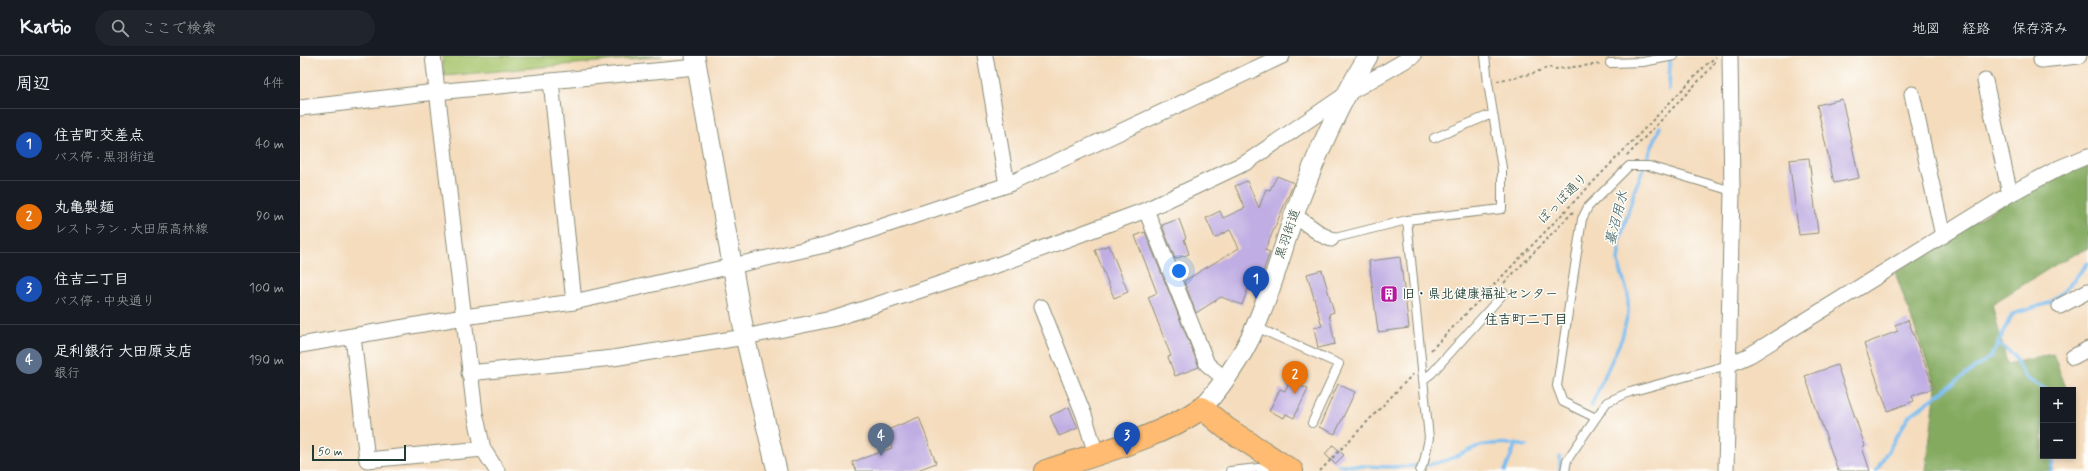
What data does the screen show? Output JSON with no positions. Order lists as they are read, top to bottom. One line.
{"streets":{"street":["黒羽街道"],"path":["ぽっぽ通り"]},"districts":["住吉町二丁目"],"water":["蟇沼用水"],"places":{"building":["旧・県北健康福祉センター"]},"scale_bar":"50 m","page":{"header":"Kartio","search":"ここで検索","nav":["地図","経路","保存済み"],"heading":["周辺","4件"],"list":[{"mark":"1","name":"住吉町交差点","note":"バス停 · 黒羽街道","value":"40 m"},{"mark":"2","name":"丸亀製麺","note":"レストラン · 大田原高林線","value":"90 m"},{"mark":"3","name":"住吉二丁目","note":"バス停 · 中央通り","value":"100 m"},{"mark":"4","name":"足利銀行 大田原支店","note":"銀行","value":"190 m"}],"pins":["1","2","3","4"],"map_buttons":["+","−"],"scale":"50 m"}}
